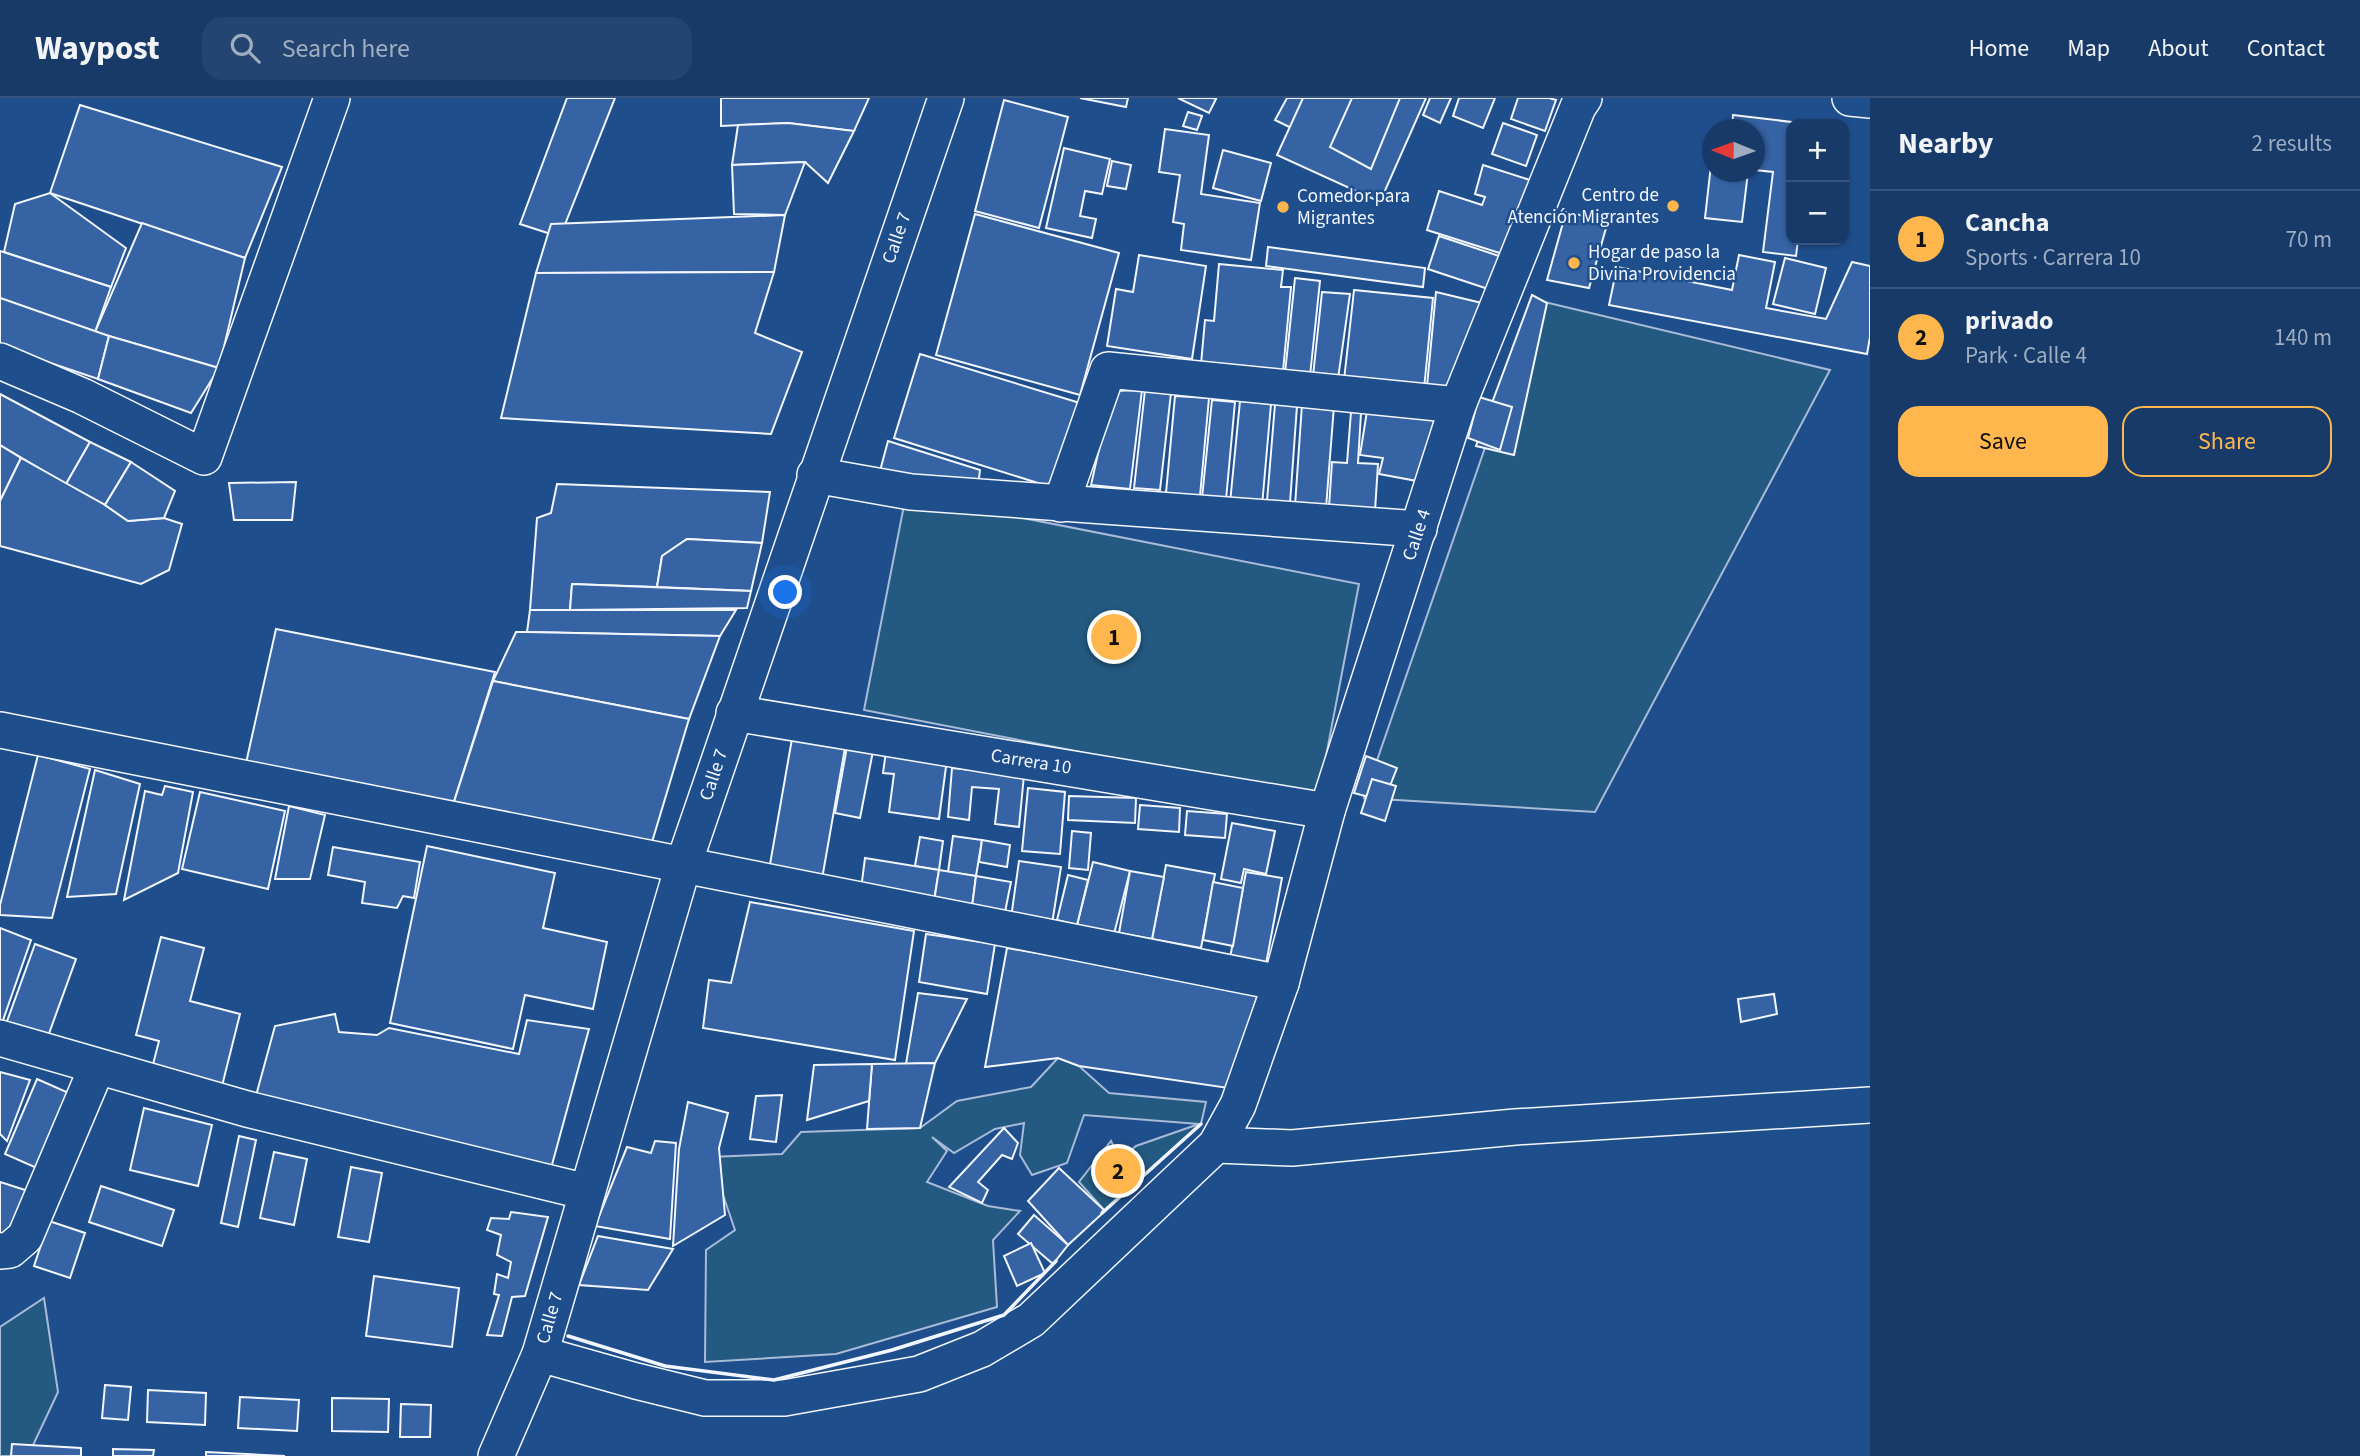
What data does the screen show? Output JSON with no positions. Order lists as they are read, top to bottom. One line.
{"streets":{"street":["Calle 7","Calle 4","Carrera 10"]},"crossings":[["Calle 7","Calle 4"],["Calle 7","Carrera 10"],["Calle 4","Carrera 10"]],"places":["Centro de Atención Migrantes","Comedor para Migrantes","Hogar de paso la Divina Providencia"],"north":"left","page":{"header":"Waypost","search":"Search here","nav":["Home","Map","About","Contact"],"heading":["Nearby","2 results"],"map_buttons":["+","−"],"list":[{"mark":"1","name":"Cancha","note":"Sports · Carrera 10","value":"70 m"},{"mark":"2","name":"privado","note":"Park · Calle 4","value":"140 m"}],"buttons":["Save","Share"],"pins":["1","2"]}}
